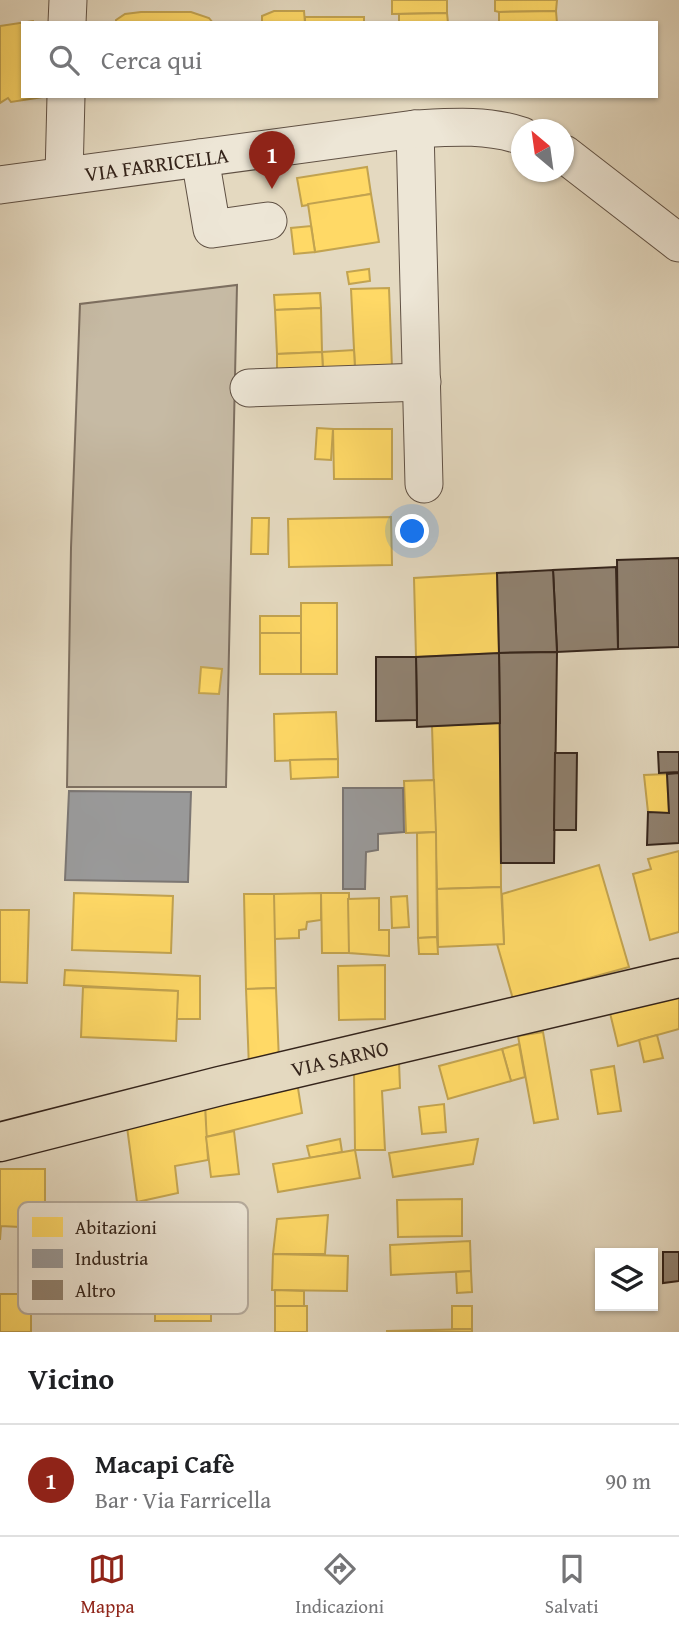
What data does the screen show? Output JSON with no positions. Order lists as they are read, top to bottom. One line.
{"streets":{"main road":["VIA SARNO"],"street":["VIA FARRICELLA"]},"legend":["Abitazioni","Industria","Altro"],"north":"top left","page":{"search":"Cerca qui","pins":"1","heading":"Vicino","list":[{"mark":"1","name":"Macapi Cafè","note":"Bar · Via Farricella","value":"90 m"}],"nav":["Mappa","Indicazioni","Salvati"]}}
